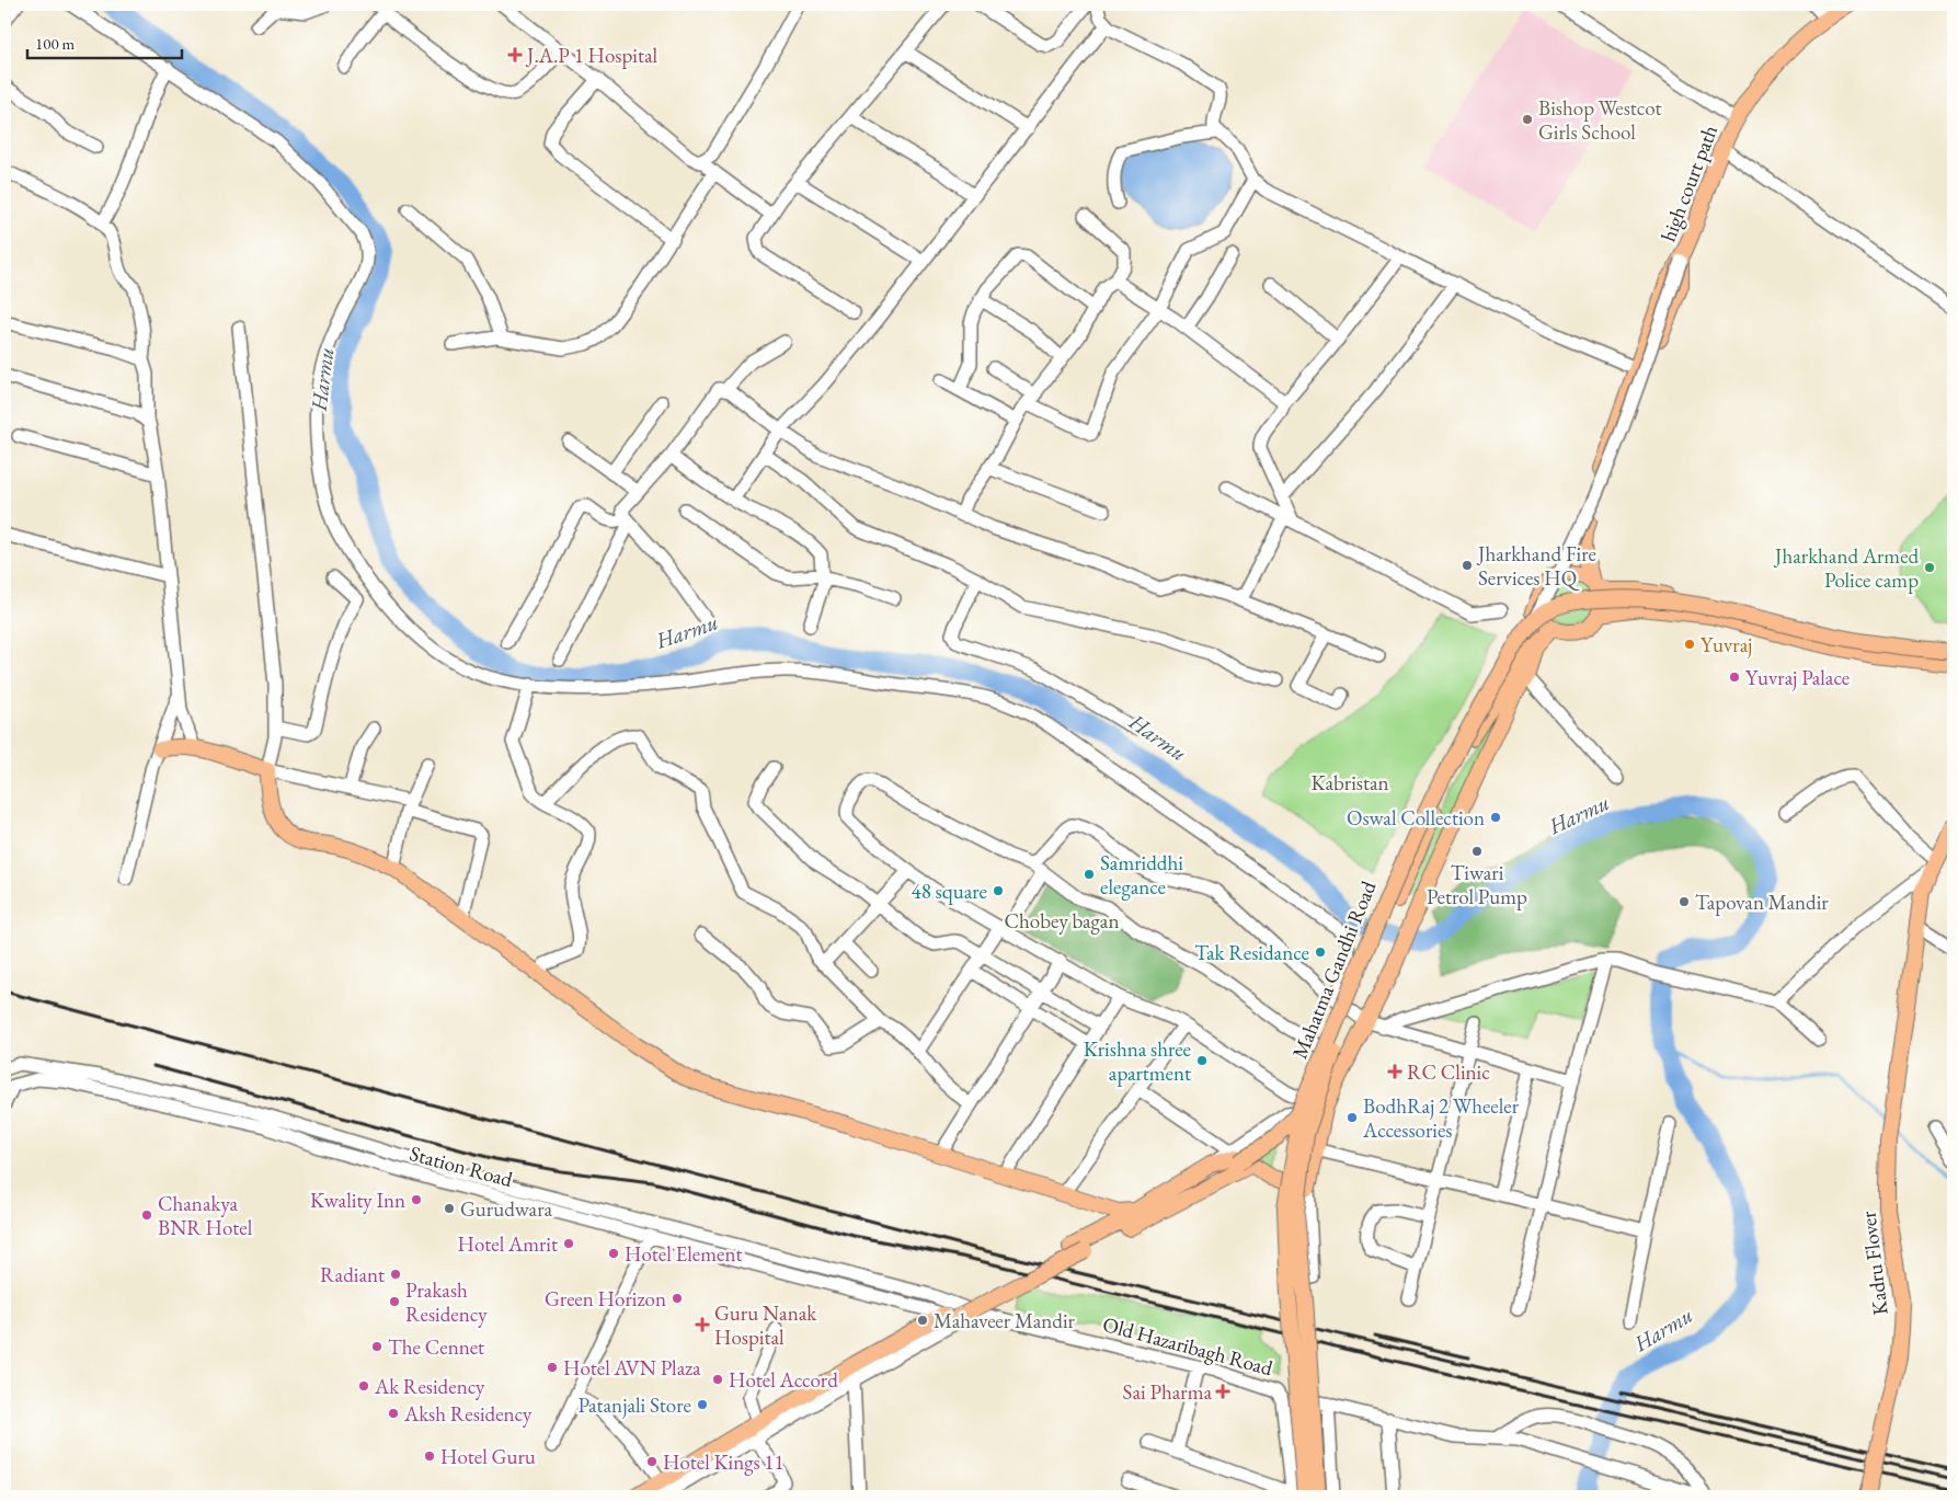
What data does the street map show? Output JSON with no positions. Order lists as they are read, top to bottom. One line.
{"streets":{"main road":["high court path","Mahatma Gandhi Road","Kadru Flover"],"street":["Station Road","Old Hazaribagh Road"]},"crossings":[["Mahatma Gandhi Road","Old Hazaribagh Road"]],"water":["Harmu"],"parks":["Kabristan","Chobey bagan"],"places":{"health":["J.A.P 1 Hospital","RC Clinic","Guru Nanak Hospital","Sai Pharma"],"other":["Bishop Westcot Girls School","Jharkhand Fire Services HQ","Jharkhand Armed Police camp","Yuvraj","Yuvraj Palace","Oswal Collection","Tiwari Petrol Pump","Samriddhi elegance","48 square","Tapovan Mandir","Tak Residance","Krishna shree apartment","BodhRaj 2 Wheeler Accessories","Kwality Inn","Gurudwara","Chanakya BNR Hotel","Hotel Amrit","Hotel Element","Radiant","Green Horizon","Prakash Residency","Mahaveer Mandir","The Cennet","Hotel AVN Plaza","Hotel Accord","Ak Residency","Patanjali Store","Aksh Residency","Hotel Guru","Hotel Kings 11"]},"scale_bar":"100 m"}
